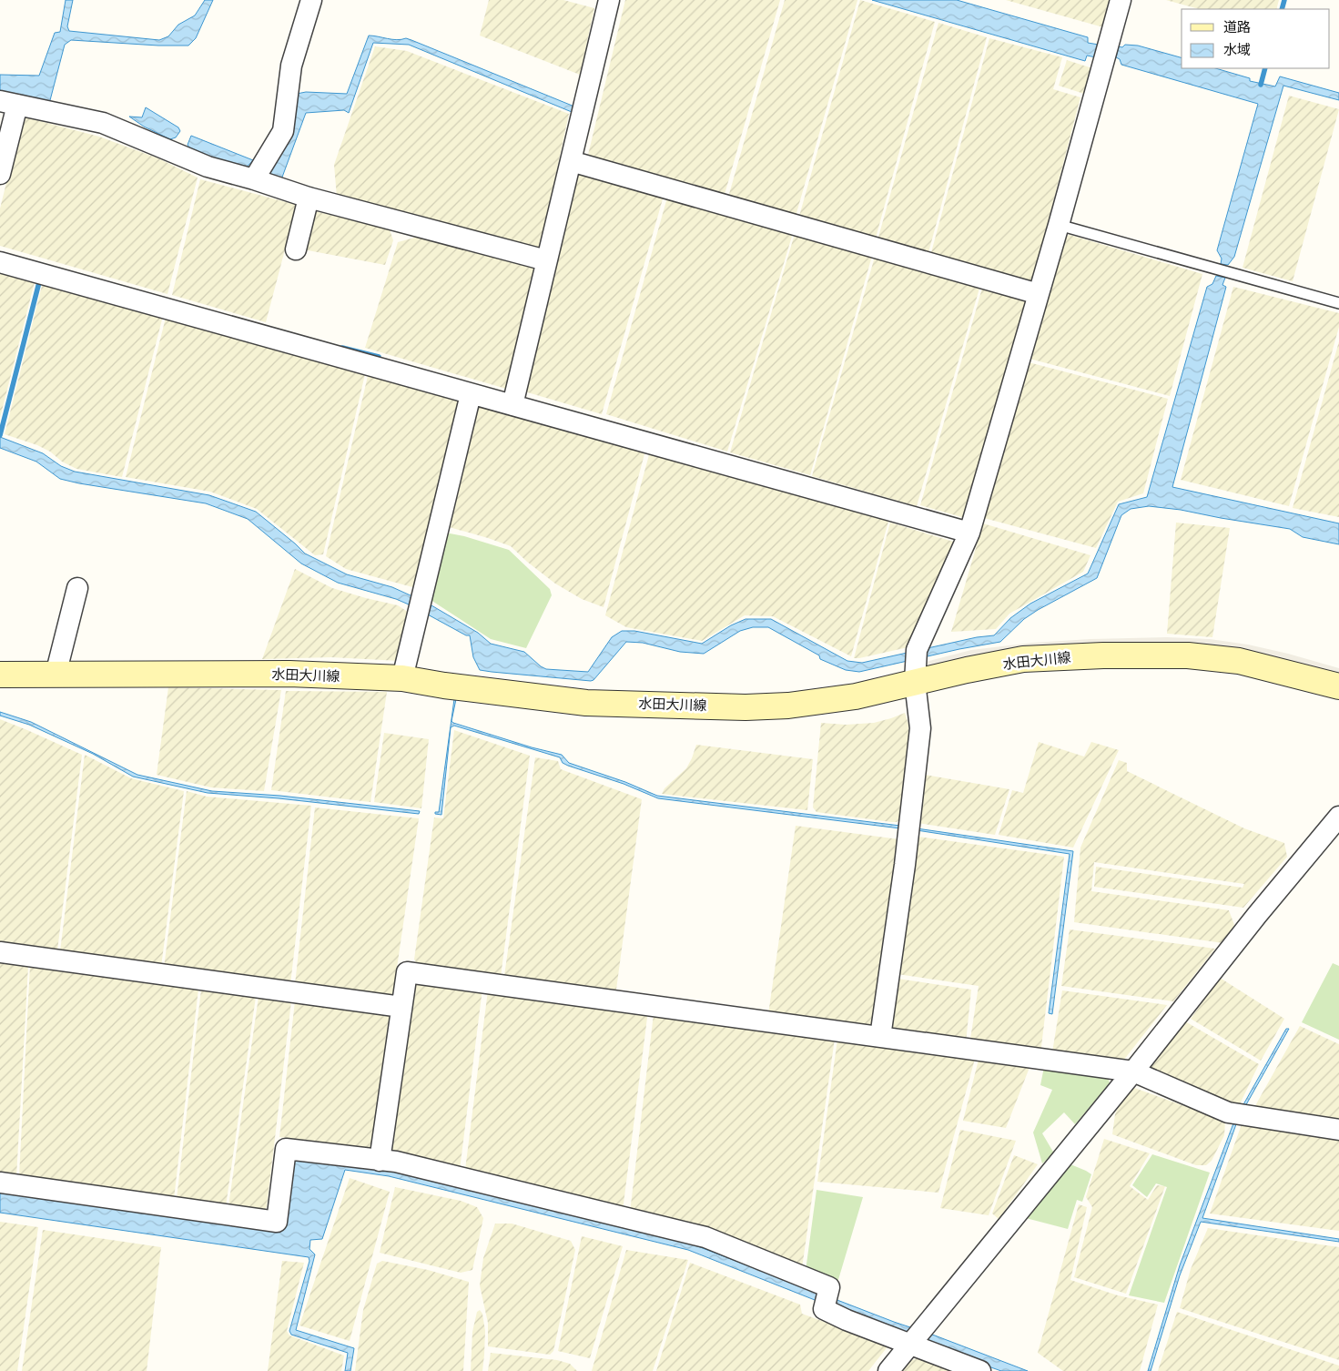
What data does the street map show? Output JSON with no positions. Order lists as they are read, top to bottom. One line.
{"streets":{"main road":["水田大川線"]},"legend":["道路","水域"]}
